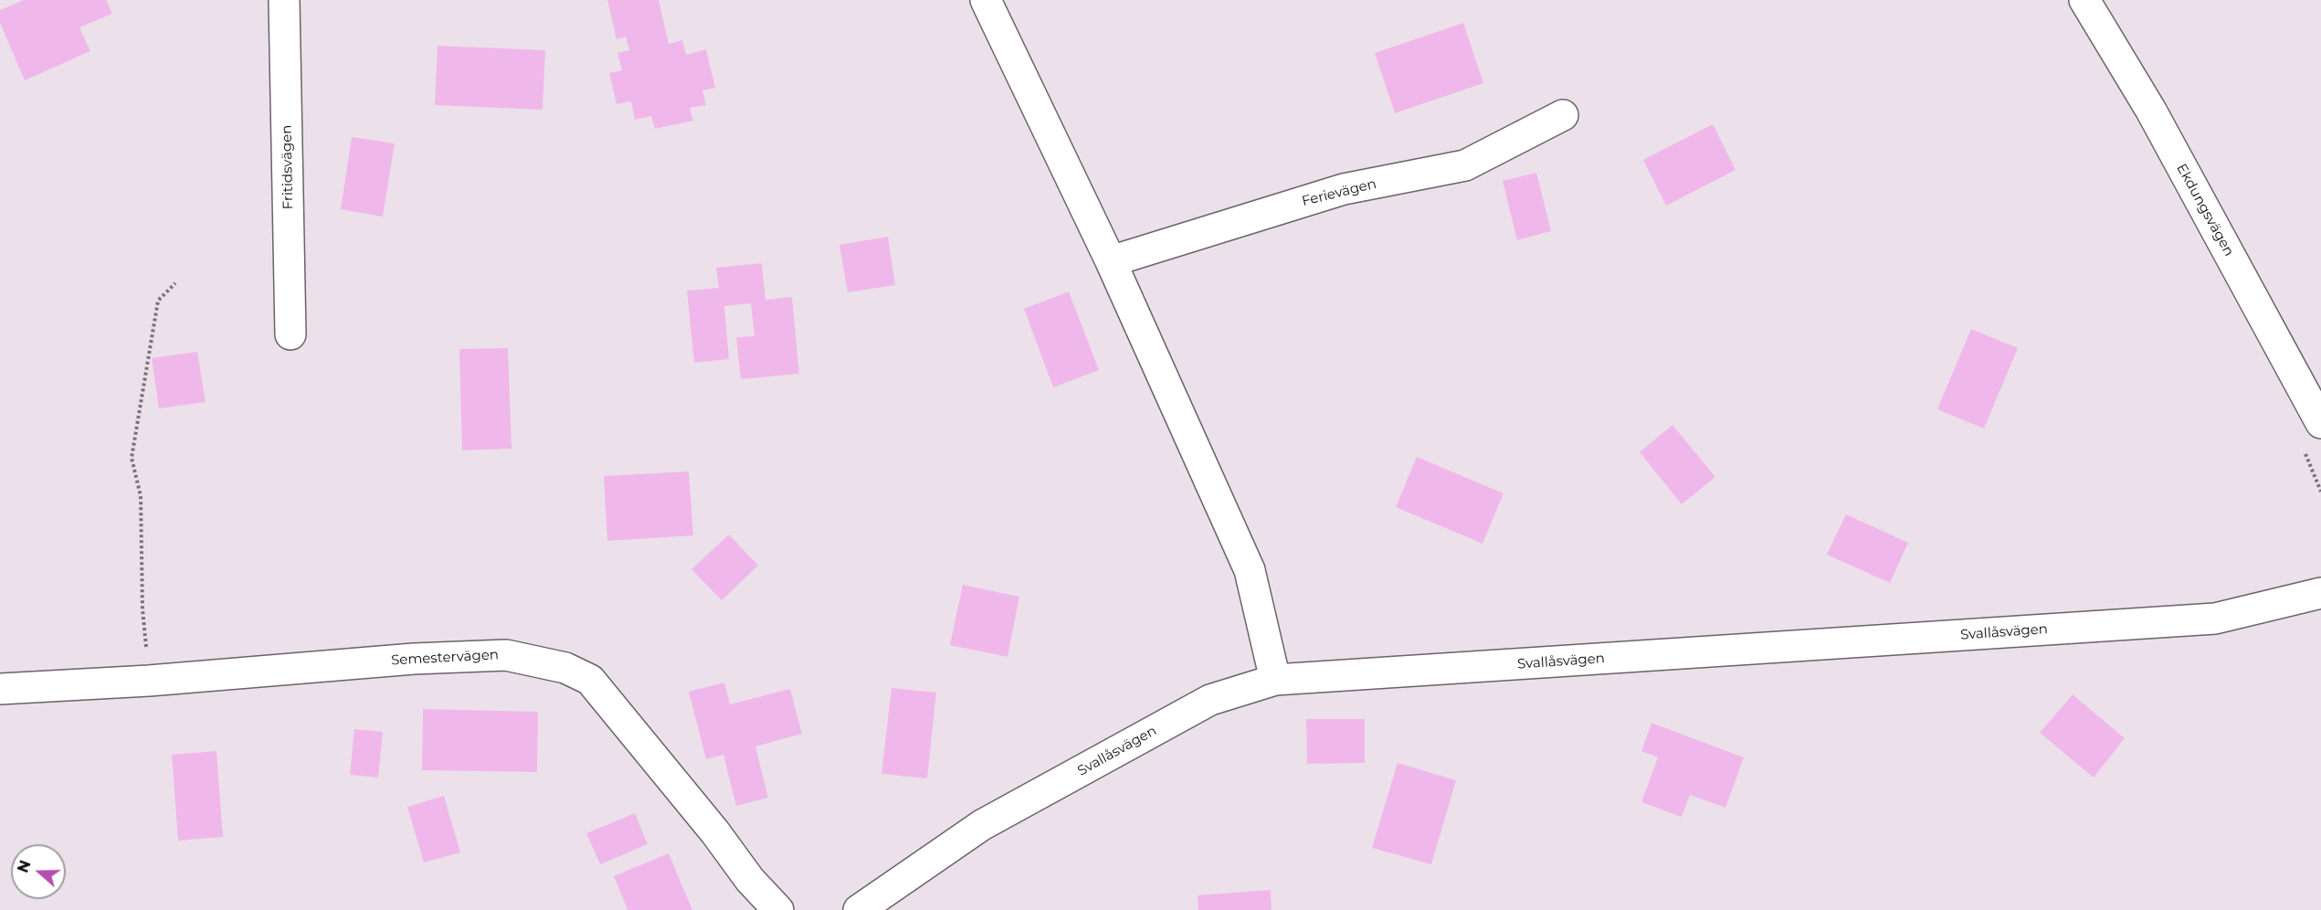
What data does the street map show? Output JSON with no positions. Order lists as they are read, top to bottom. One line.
{"streets":{"street":["Fritidsvägen","Ferievägen","Ekdungsvägen","Svallåsvägen","Semestervägen"]},"north":"left"}
